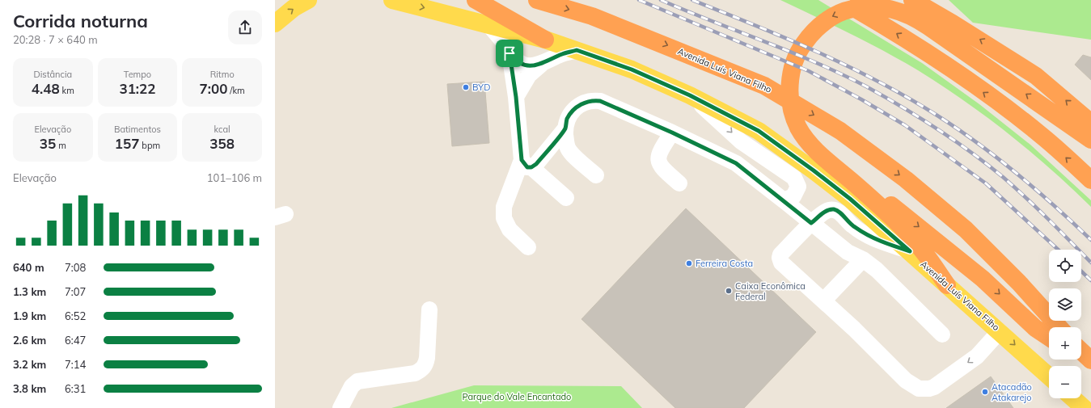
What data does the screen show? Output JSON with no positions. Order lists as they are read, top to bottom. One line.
{"streets":{"highway":["Avenida Luís Viana Filho"]},"parks":["Parque do Vale Encantado"],"places":["BYD","Ferreira Costa","Caixa Econômica Federal","Atacadão Atakarejo"],"page":{"heading":["Corrida noturna","20:28 · 7 × 640 m"],"stats":[["Distância","4.48 km"],["Tempo","31:22"],["Ritmo","7:00 /km"],["Elevação","35 m"],["Batimentos","157 bpm"],["kcal","358"]],"chart":["Elevação","101–106 m"],"map_buttons":["+","−"],"list":[{"name":"640 m","note":"7:08"},{"name":"1.3 km","note":"7:07"},{"name":"1.9 km","note":"6:52"},{"name":"2.6 km","note":"6:47"},{"name":"3.2 km","note":"7:14"},{"name":"3.8 km","note":"6:31"}]}}
